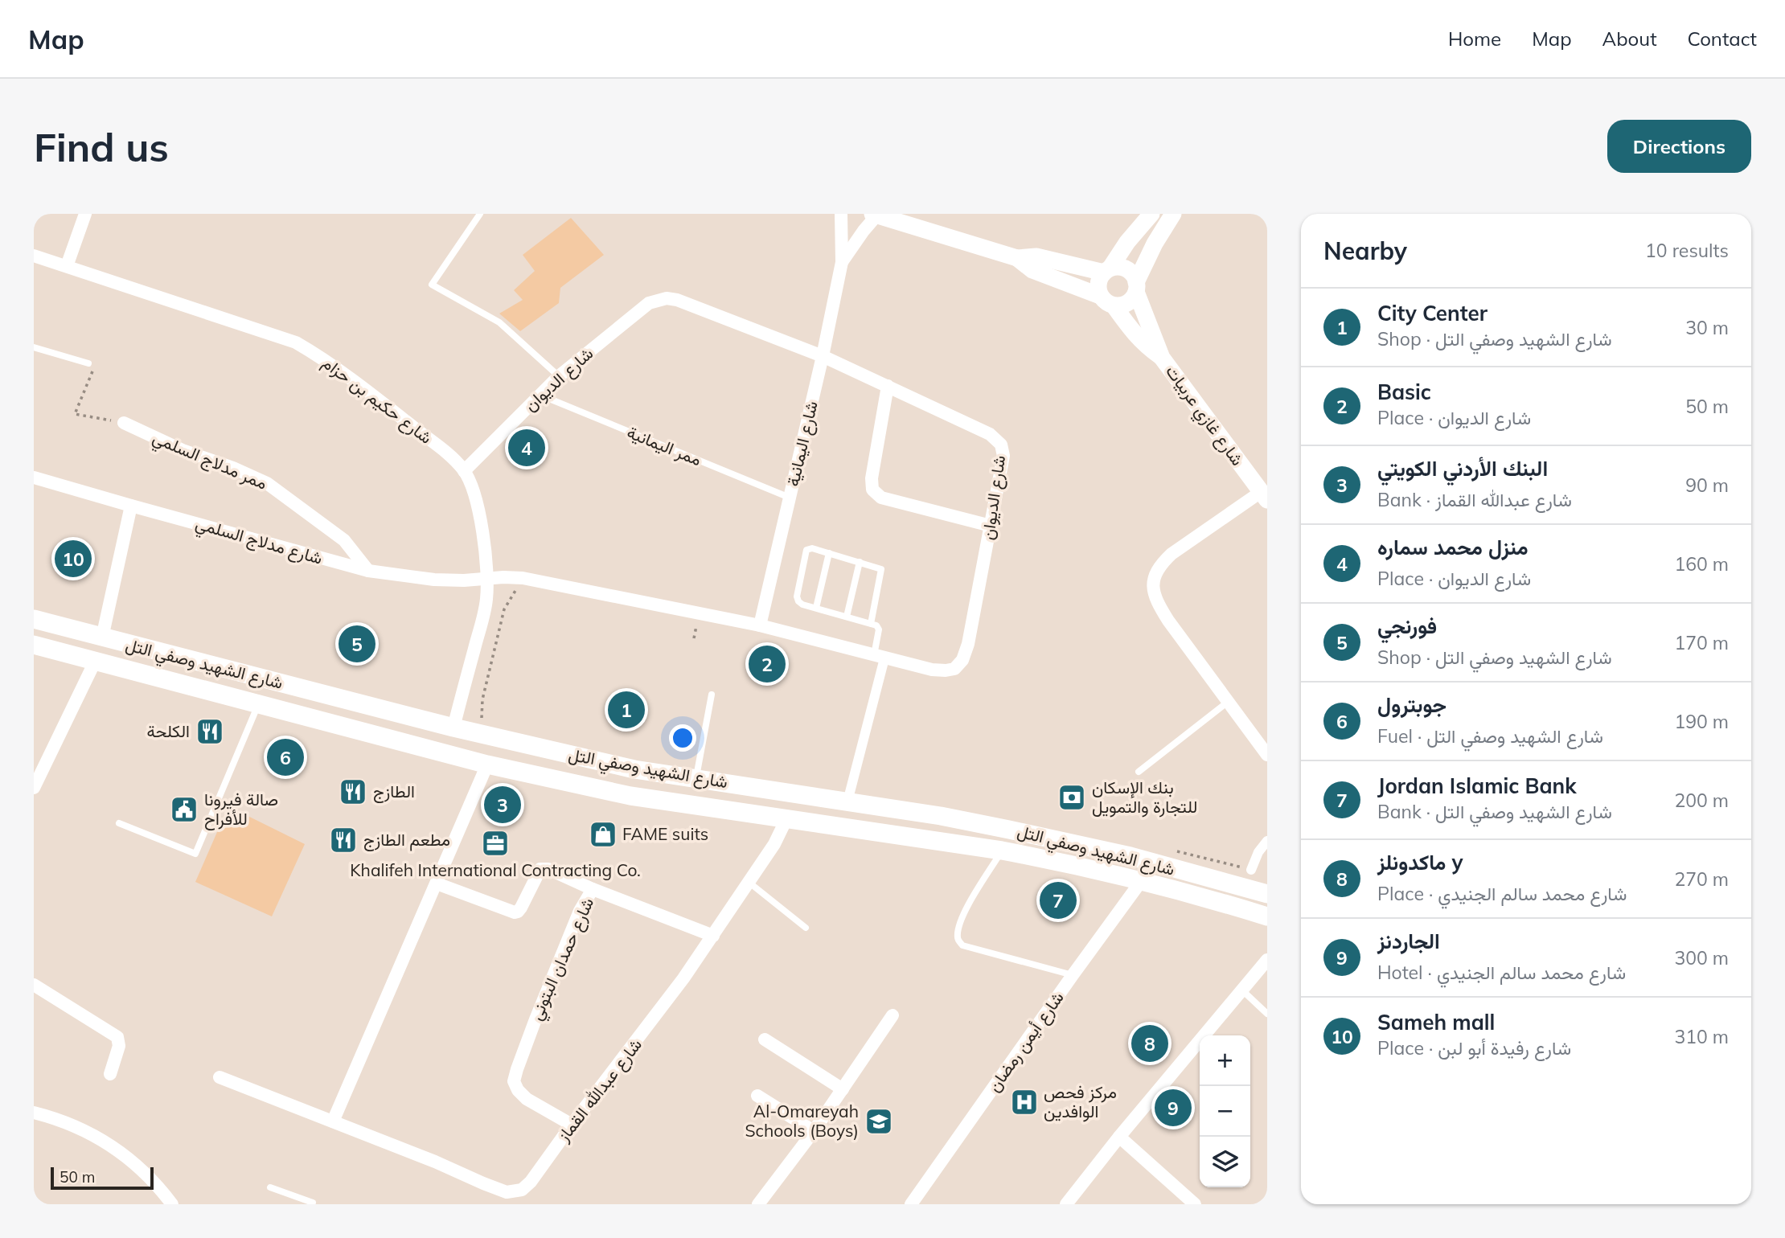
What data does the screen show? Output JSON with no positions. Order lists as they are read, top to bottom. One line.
{"streets":{"main road":["شارع الشهيد وصفي التل"],"street":["شارع الديوان","شارع حكيم بن حزام","شارع غازي عربيات","شارع اليمانية","ممر مدلاج السلمي","شارع مدلاج السلمي","شارع حمدان البتوني","شارع أيمن رمضان","شارع عبدالله القماز"],"lane":["ممر اليمانية"]},"crossings":[["شارع الديوان","شارع حكيم بن حزام"],["شارع الديوان","شارع اليمانية"],["شارع الديوان","ممر اليمانية"],["شارع الديوان","شارع مدلاج السلمي"],["شارع حكيم بن حزام","شارع مدلاج السلمي"],["شارع حكيم بن حزام","شارع الشهيد وصفي التل"],["شارع اليمانية","ممر اليمانية"],["ممر مدلاج السلمي","شارع مدلاج السلمي"],["شارع الشهيد وصفي التل","شارع أيمن رمضان"],["شارع الشهيد وصفي التل","شارع عبدالله القماز"],["شارع حمدان البتوني","شارع عبدالله القماز"]],"places":{"restaurant":["الكلحة","الطازج","مطعم الطازج"],"bank":["بنك الإسكان للتجارة والتمويل"],"public building":["صالة فيرونا للأفراح"],"shop":["FAME suits"],"office":["Khalifeh International Contracting Co."],"hospital":["مركز فحص الوافدين"],"school or university":["Al-Omareyah Schools (Boys)"]},"scale_bar":"50 m","page":{"header":"Map","nav":["Home","Map","About","Contact"],"buttons":"Directions","title":"Find us","heading":["Nearby","10 results"],"list":[{"mark":"1","name":"City Center","note":"Shop · شارع الشهيد وصفي التل","value":"30 m"},{"mark":"2","name":"Basic","note":"Place · شارع الديوان","value":"50 m"},{"mark":"3","name":"البنك الأردني الكويتي","note":"Bank · شارع عبدالله القماز","value":"90 m"},{"mark":"4","name":"منزل محمد سماره","note":"Place · شارع الديوان","value":"160 m"},{"mark":"5","name":"فورنجي","note":"Shop · شارع الشهيد وصفي التل","value":"170 m"},{"mark":"6","name":"جوبترول","note":"Fuel · شارع الشهيد وصفي التل","value":"190 m"},{"mark":"7","name":"Jordan Islamic Bank","note":"Bank · شارع الشهيد وصفي التل","value":"200 m"},{"mark":"8","name":"ماكدونلز y","note":"Place · شارع محمد سالم الجنيدي","value":"270 m"},{"mark":"9","name":"الجاردنز","note":"Hotel · شارع محمد سالم الجنيدي","value":"300 m"},{"mark":"10","name":"Sameh mall","note":"Place · شارع رفيدة أبو لبن","value":"310 m"}],"pins":["4","10","5","2","1","6","3","7","8","9"],"map_buttons":["+","−"],"scale":"50 m"}}
